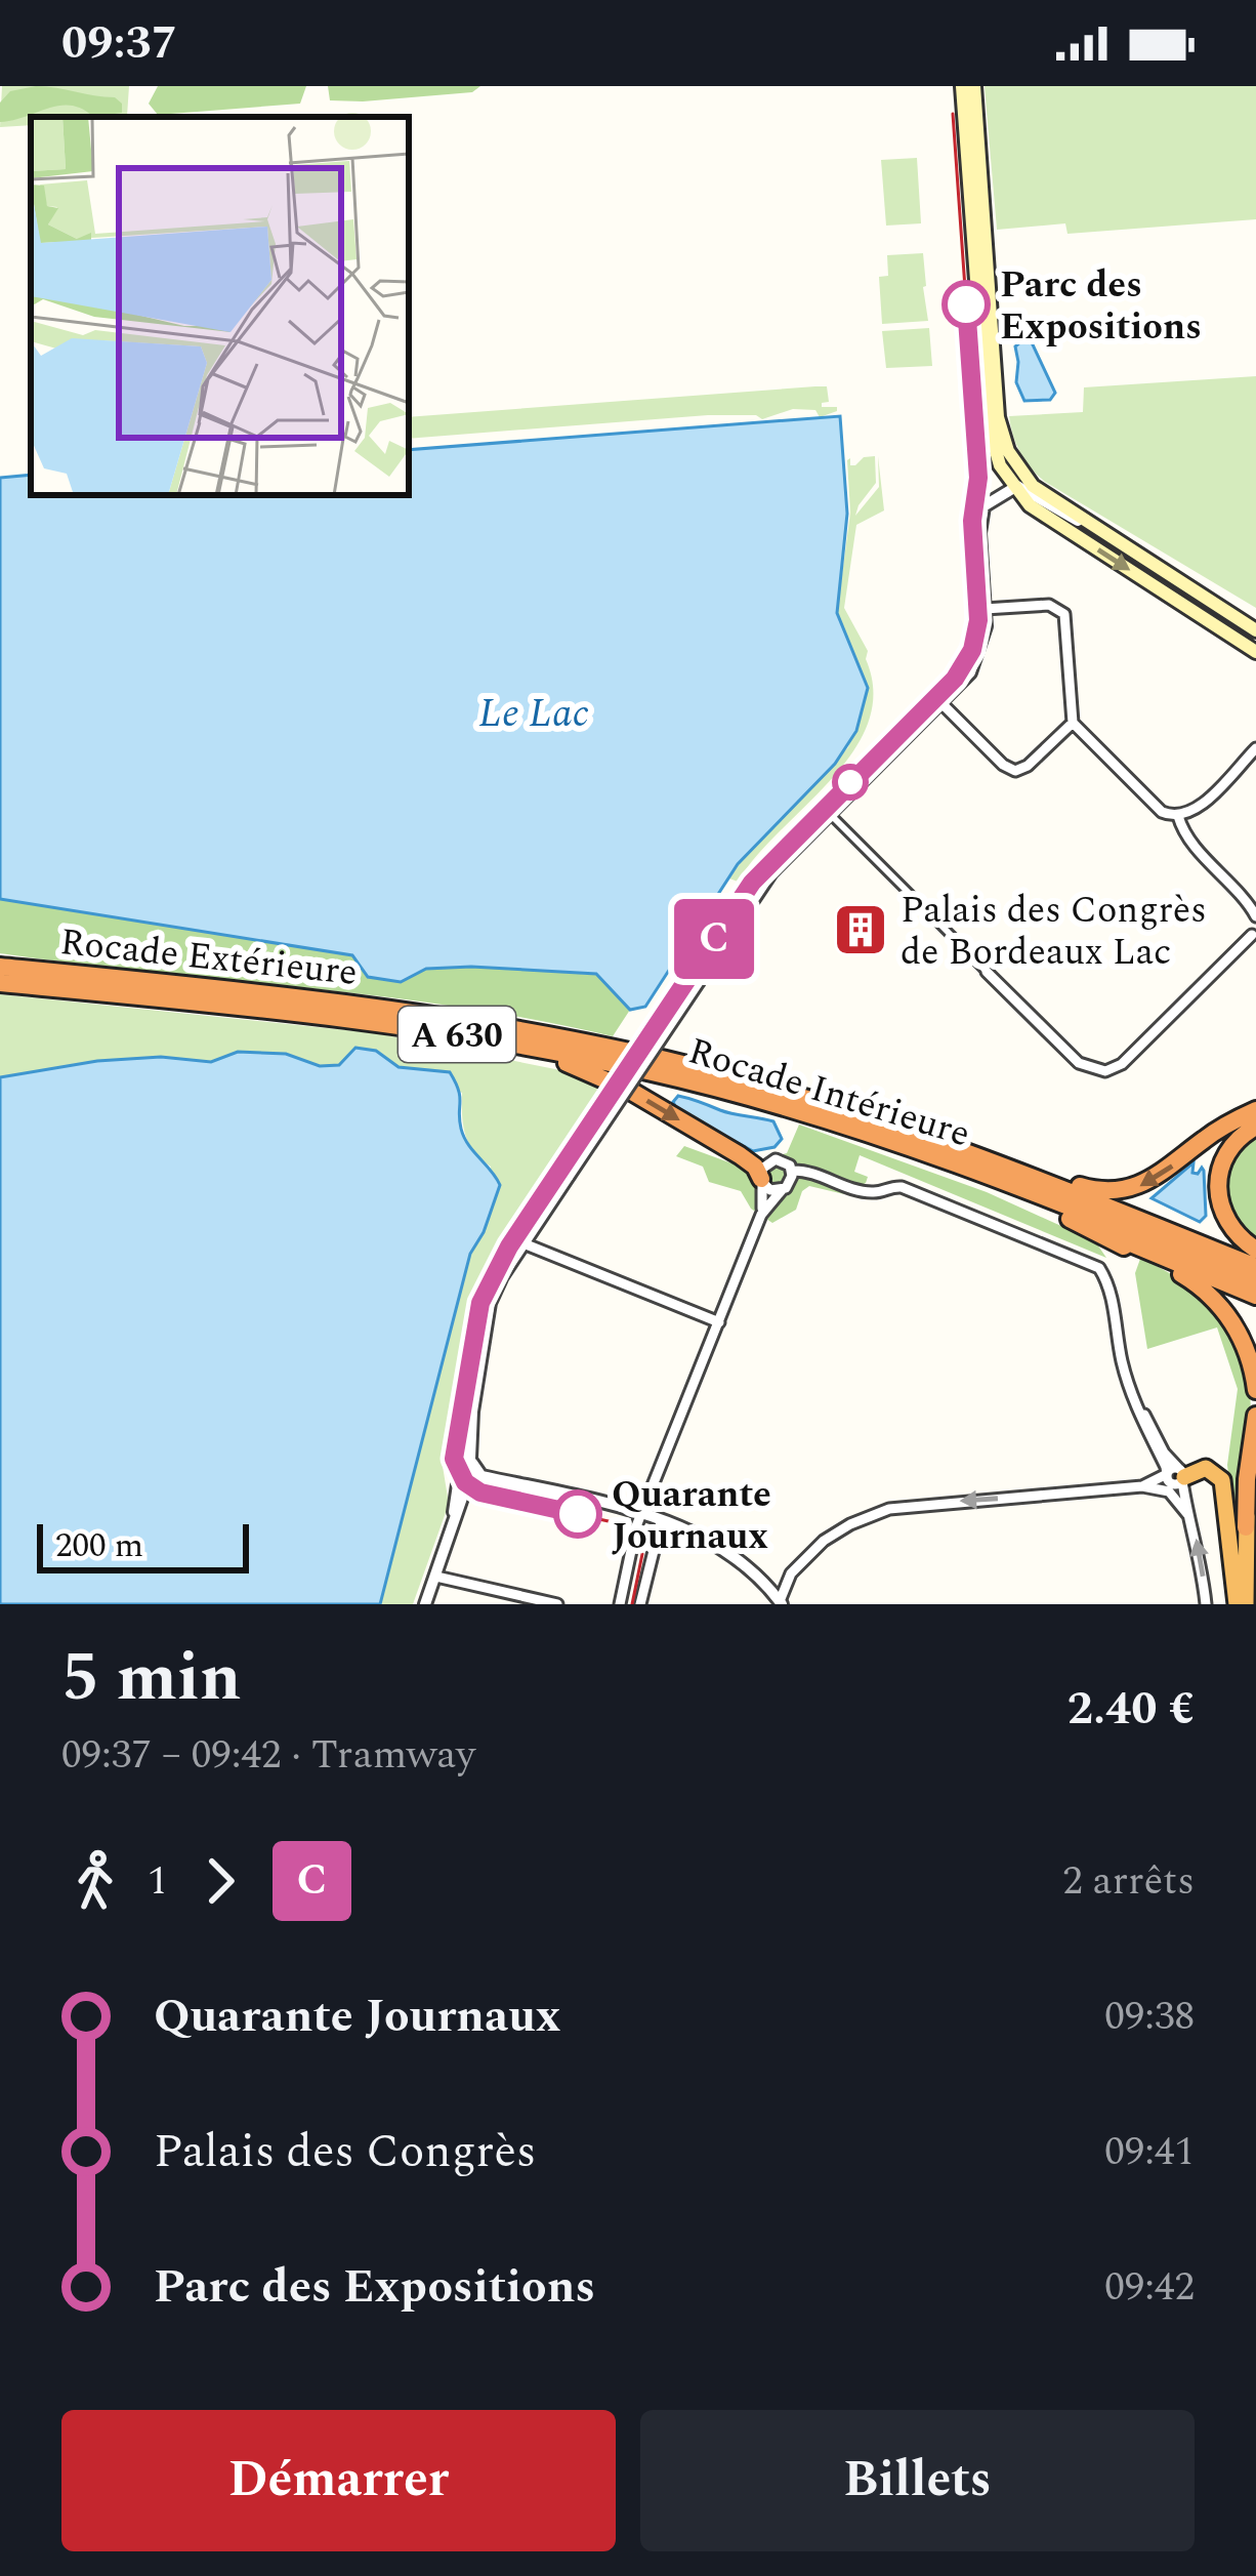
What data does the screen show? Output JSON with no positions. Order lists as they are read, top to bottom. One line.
{"streets":{"highway":["Rocade Extérieure","A 630","Rocade Intérieure"]},"crossings":[["Rocade Extérieure","Rocade Intérieure"]],"water":["Le Lac"],"places":{"other":["Parc des Expositions","Quarante Journaux"],"building":["Palais des Congrès de Bordeaux Lac"]},"lines":["tram line C"],"scale_bar":"200 m","page":{"status":"09:37","on_map":"C","scale":"200 m","heading":["5 min","09:37 – 09:42 · Tramway","2.40 €"],"legs":["1","C","2 arrêts"],"list":[{"name":"Quarante Journaux","value":"09:38"},{"name":"Palais des Congrès","value":"09:41"},{"name":"Parc des Expositions","value":"09:42"}],"buttons":["Démarrer","Billets"]}}
